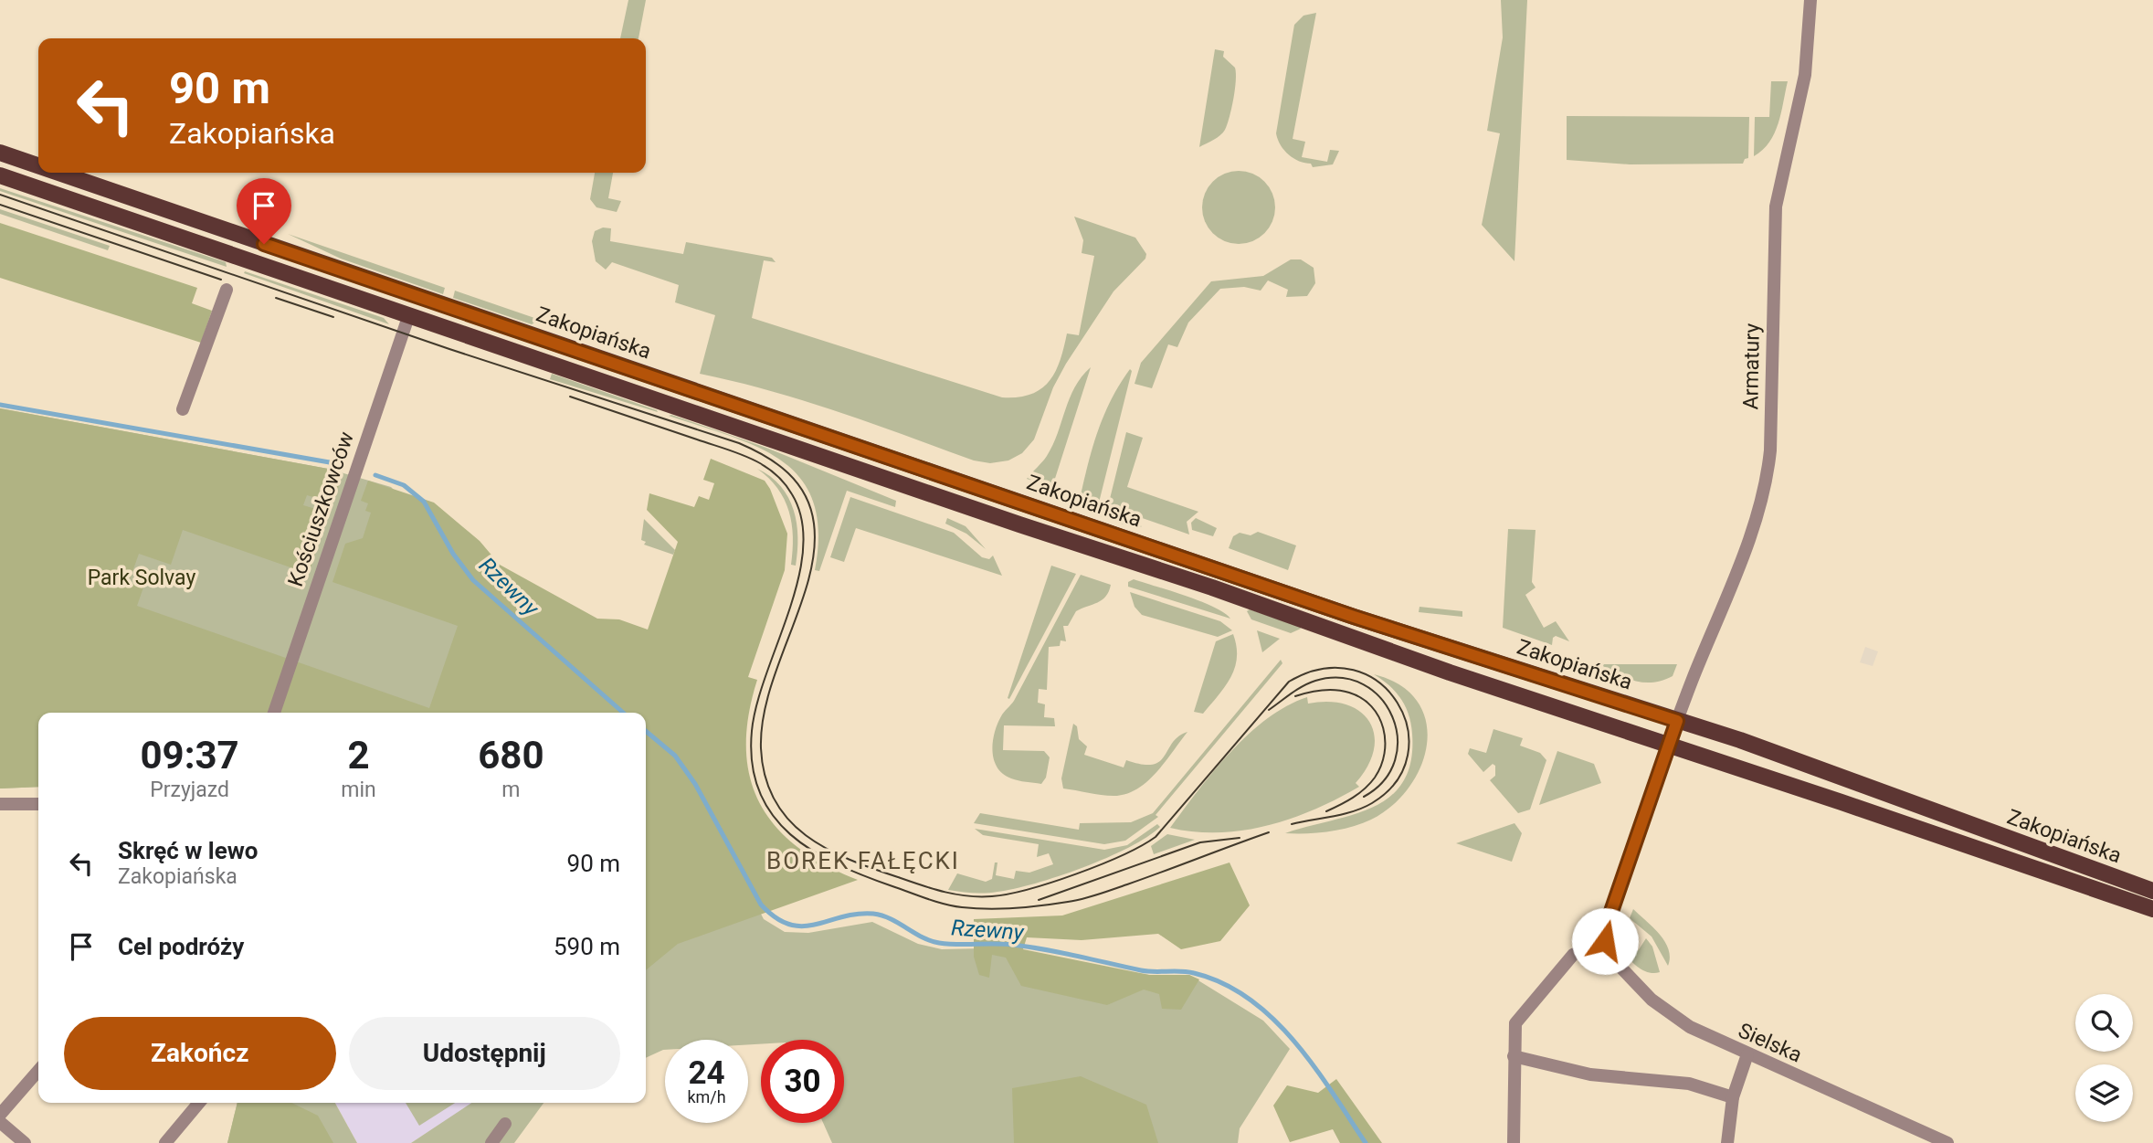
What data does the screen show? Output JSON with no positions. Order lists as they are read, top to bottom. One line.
{"streets":{"main road":["Zakopiańska"],"street":["Armatury","Kościuszkowców","Sielska"]},"crossings":[["Zakopiańska","Armatury"],["Zakopiańska","Kościuszkowców"],["Armatury","Sielska"]],"districts":["BOREK FAŁĘCKI"],"water":["Rzewny"],"parks":["Park Solvay"],"page":{"turn":["90 m","Zakopiańska"],"eta":["09:37","Przyjazd","2","min","680","m"],"list":[{"name":"Skręć w lewo","note":"Zakopiańska","value":"90 m"},{"name":"Cel podróży","value":"590 m"}],"buttons":["Zakończ","Udostępnij"],"speed":"24 km/h","limit":"30"}}
